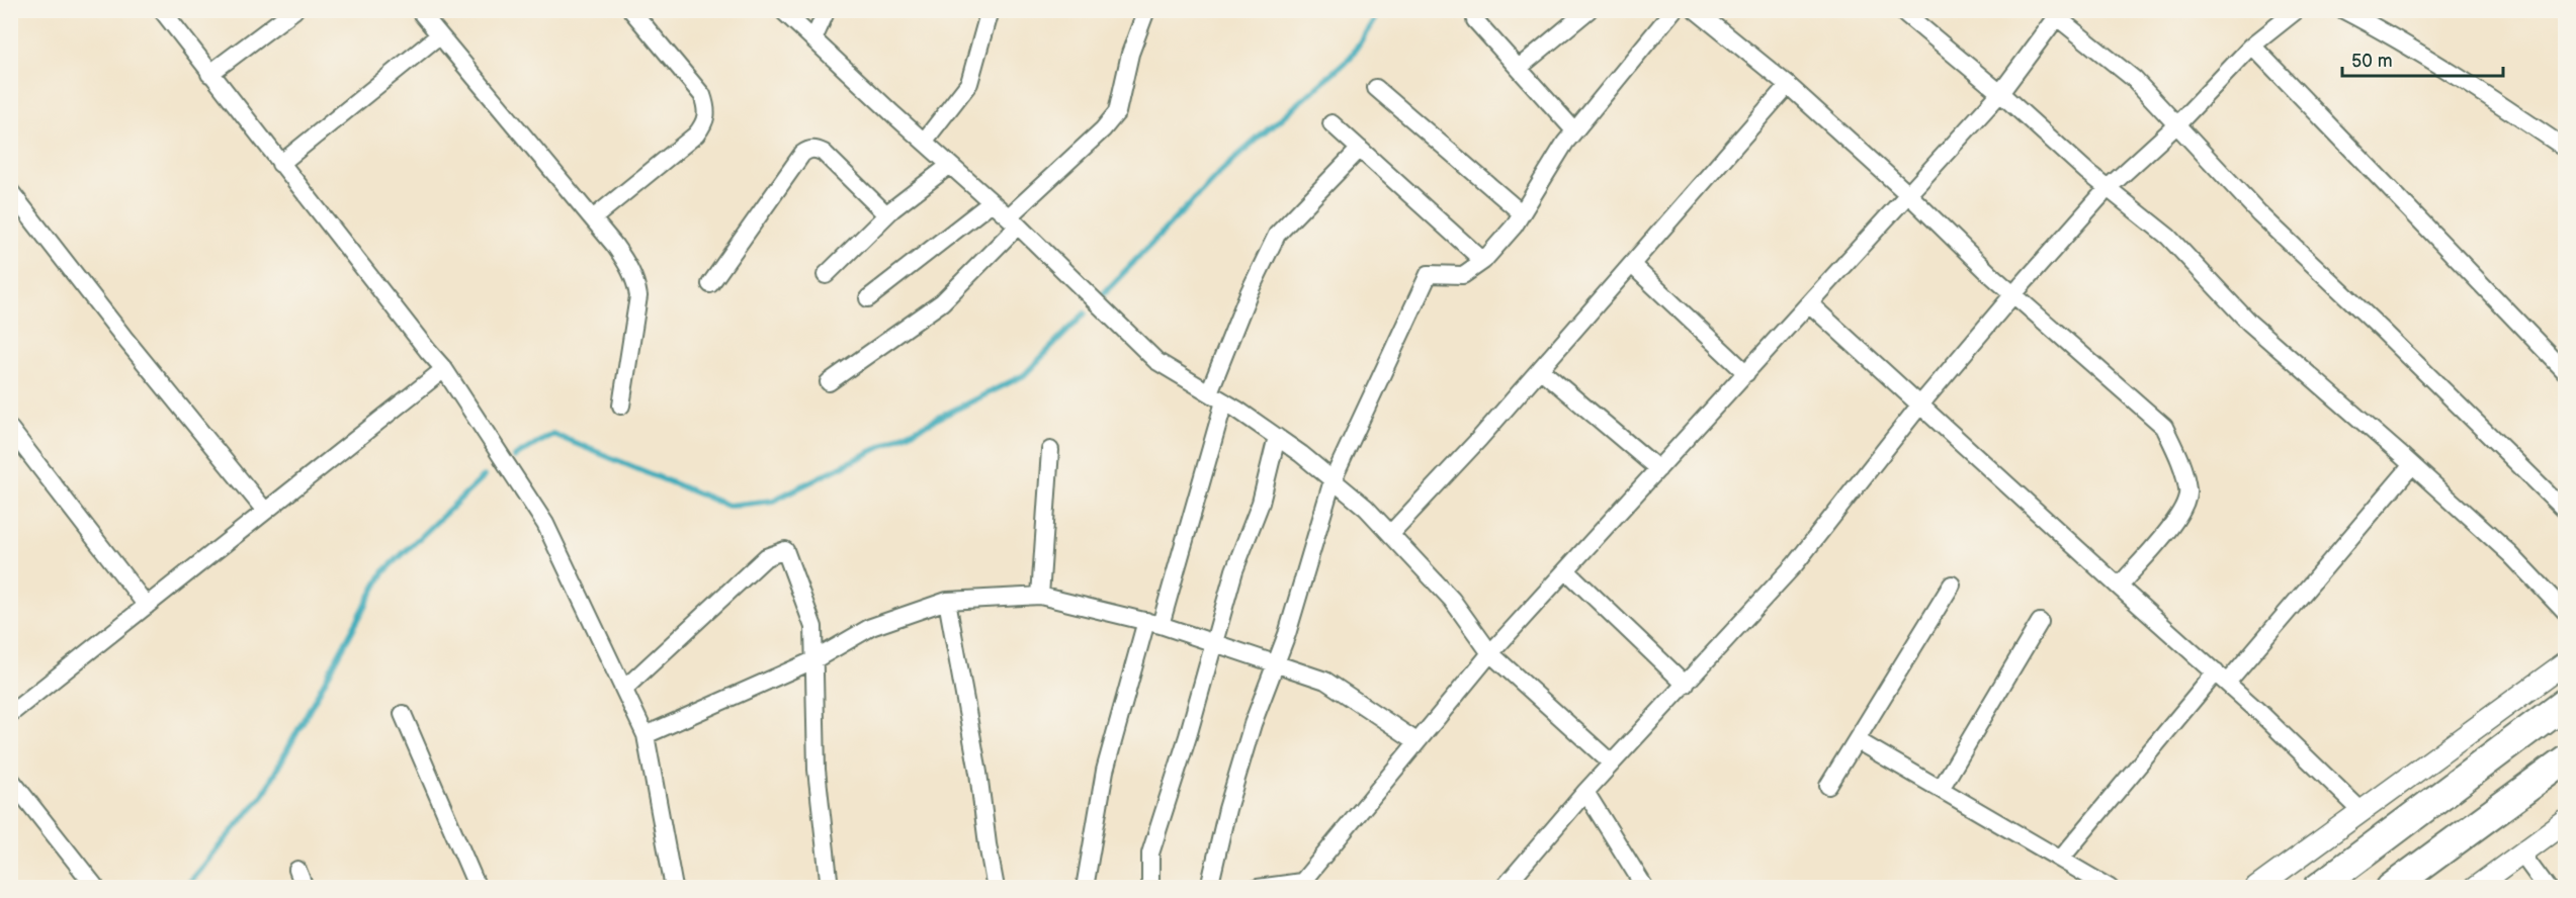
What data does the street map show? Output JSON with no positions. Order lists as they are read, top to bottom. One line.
{"scale_bar":"50 m"}
